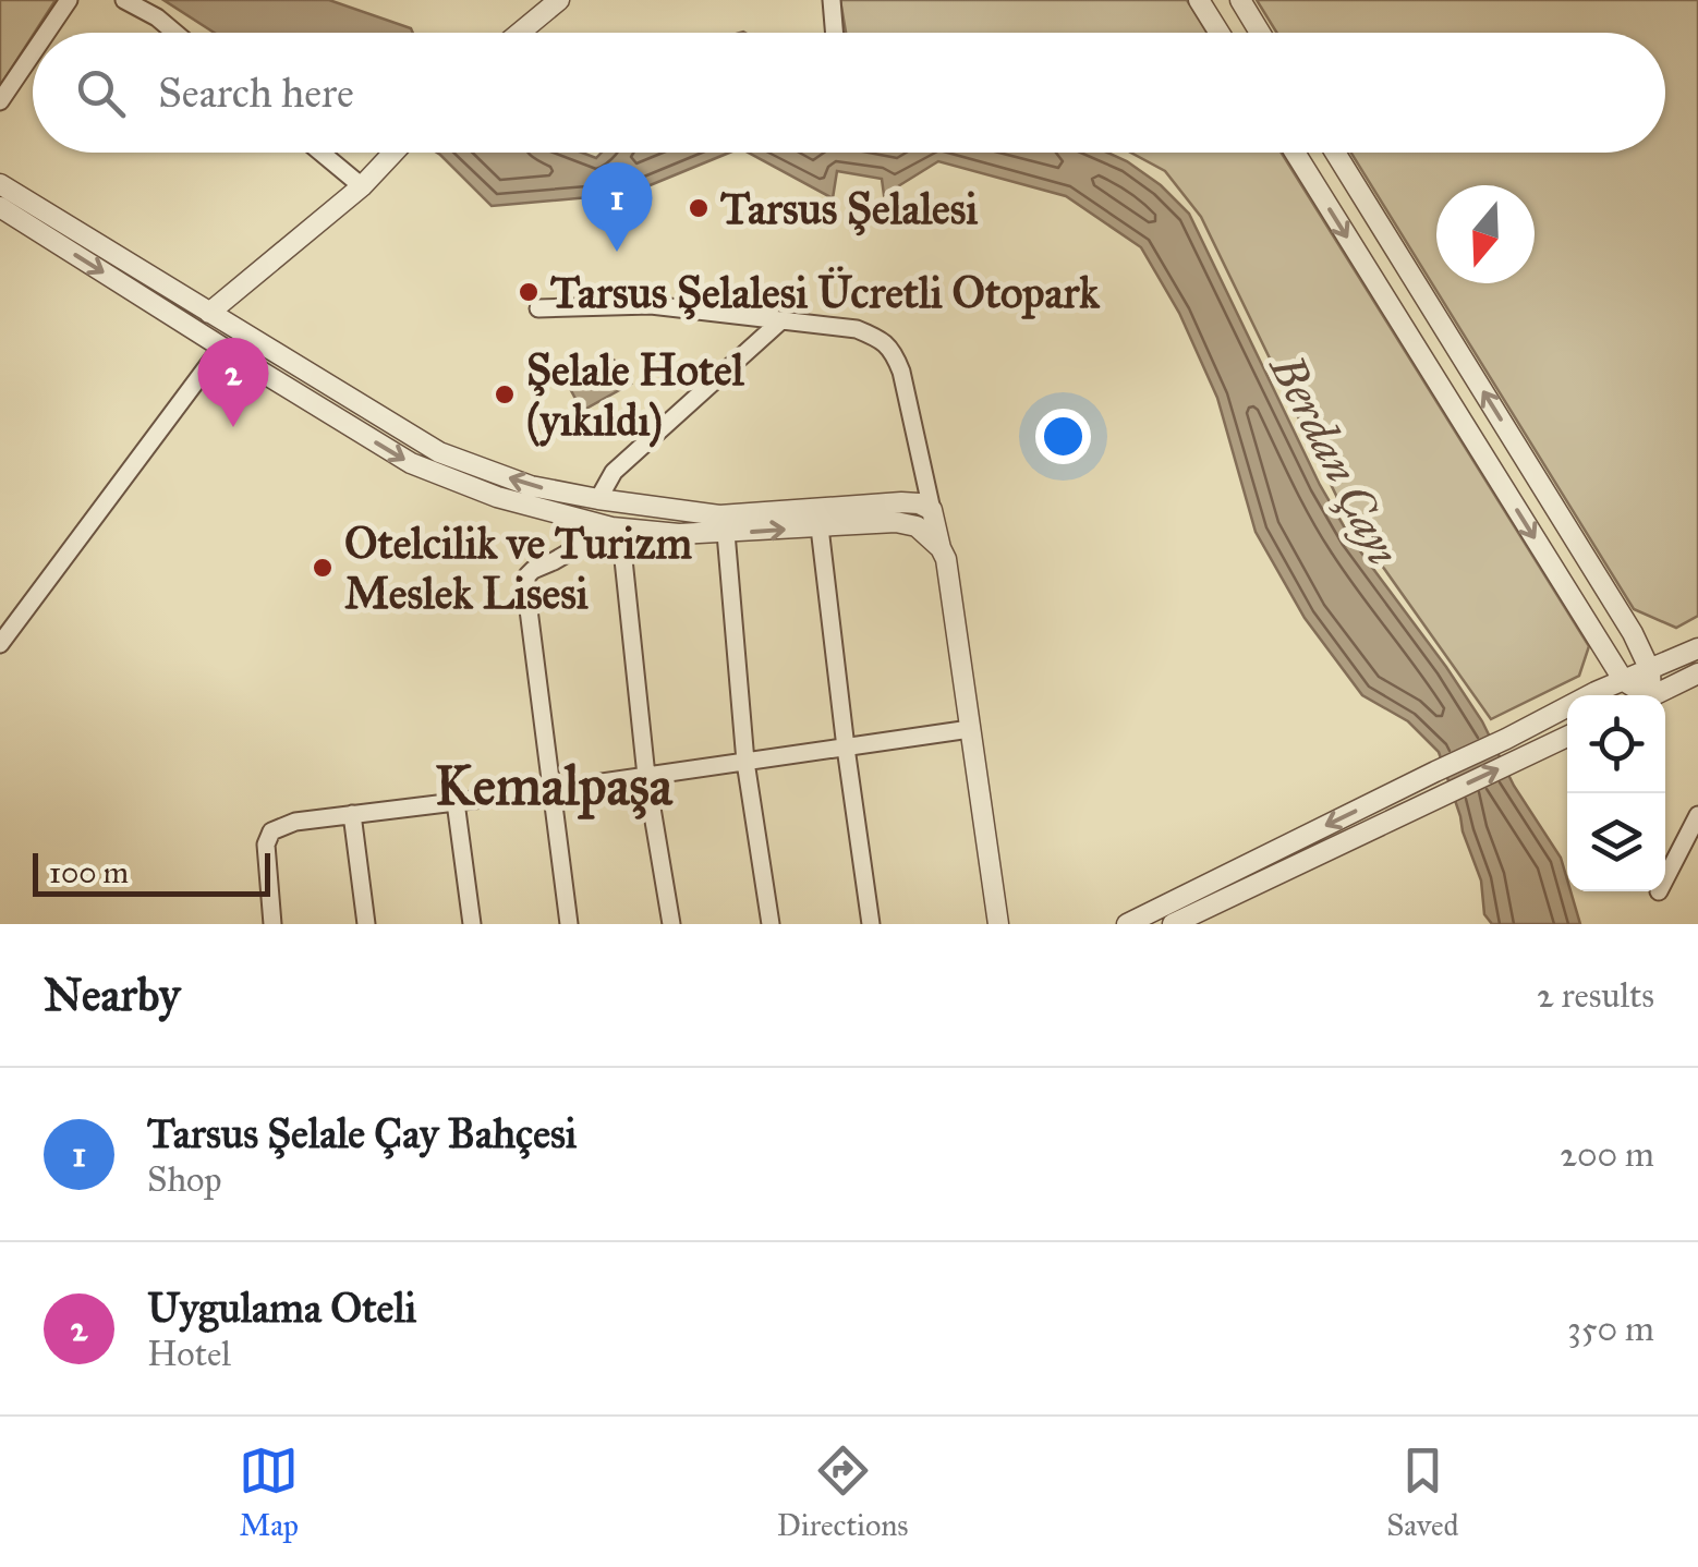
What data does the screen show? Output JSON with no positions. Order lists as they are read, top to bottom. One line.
{"districts":["Kemalpaşa"],"water":["Berdan Çayı"],"places":["Tarsus Şelalesi","Tarsus Şelalesi Ücretli Otopark","Şelale Hotel (yıkıldı)","Otelcilik ve Turizm Meslek Lisesi"],"scale_bar":"100 m","north":"bottom","page":{"search":"Search here","pins":["1","2"],"scale":"100 m","heading":["Nearby","2 results"],"list":[{"mark":"1","name":"Tarsus Şelale Çay Bahçesi","note":"Shop","value":"200 m"},{"mark":"2","name":"Uygulama Oteli","note":"Hotel","value":"350 m"}],"nav":["Map","Directions","Saved"]}}
